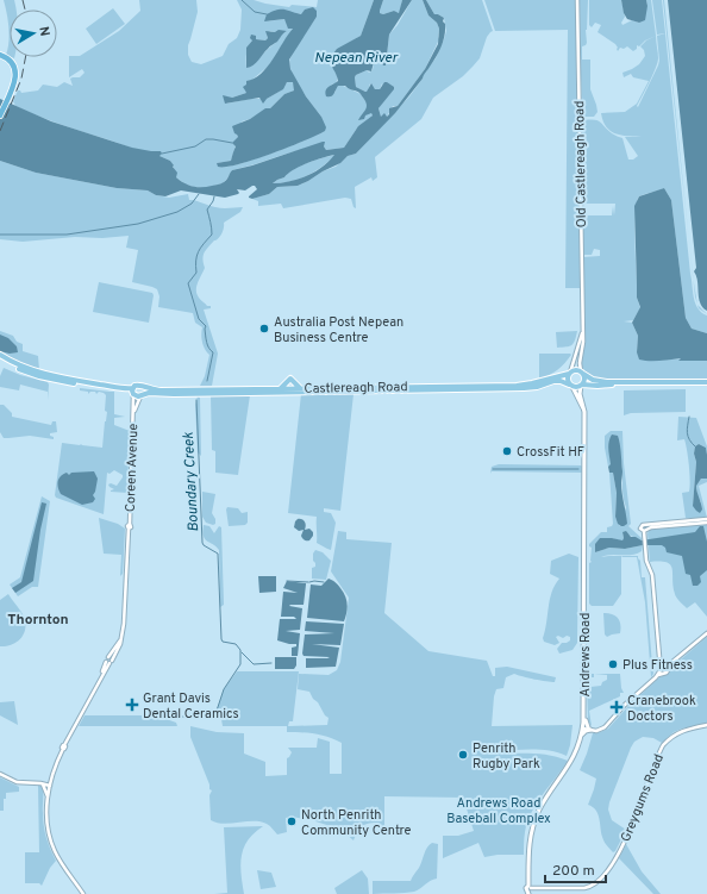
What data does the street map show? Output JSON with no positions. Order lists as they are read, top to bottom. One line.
{"streets":{"main road":["Castlereagh Road","Andrews Road"],"street":["Old Castlereagh Road","Coreen Avenue","Greygums Road"]},"crossings":[["Old Castlereagh Road","Castlereagh Road"],["Old Castlereagh Road","Andrews Road"],["Castlereagh Road","Coreen Avenue"],["Castlereagh Road","Andrews Road"],["Andrews Road","Greygums Road"]],"districts":["Thornton"],"water":["Nepean River","Boundary Creek"],"parks":["Andrews Road Baseball Complex"],"places":{"other":["Australia Post Nepean Business Centre","CrossFit HF","Plus Fitness","Penrith Rugby Park","North Penrith Community Centre"],"health":["Grant Davis Dental Ceramics","Cranebrook Doctors"]},"scale_bar":"200 m","north":"right"}
